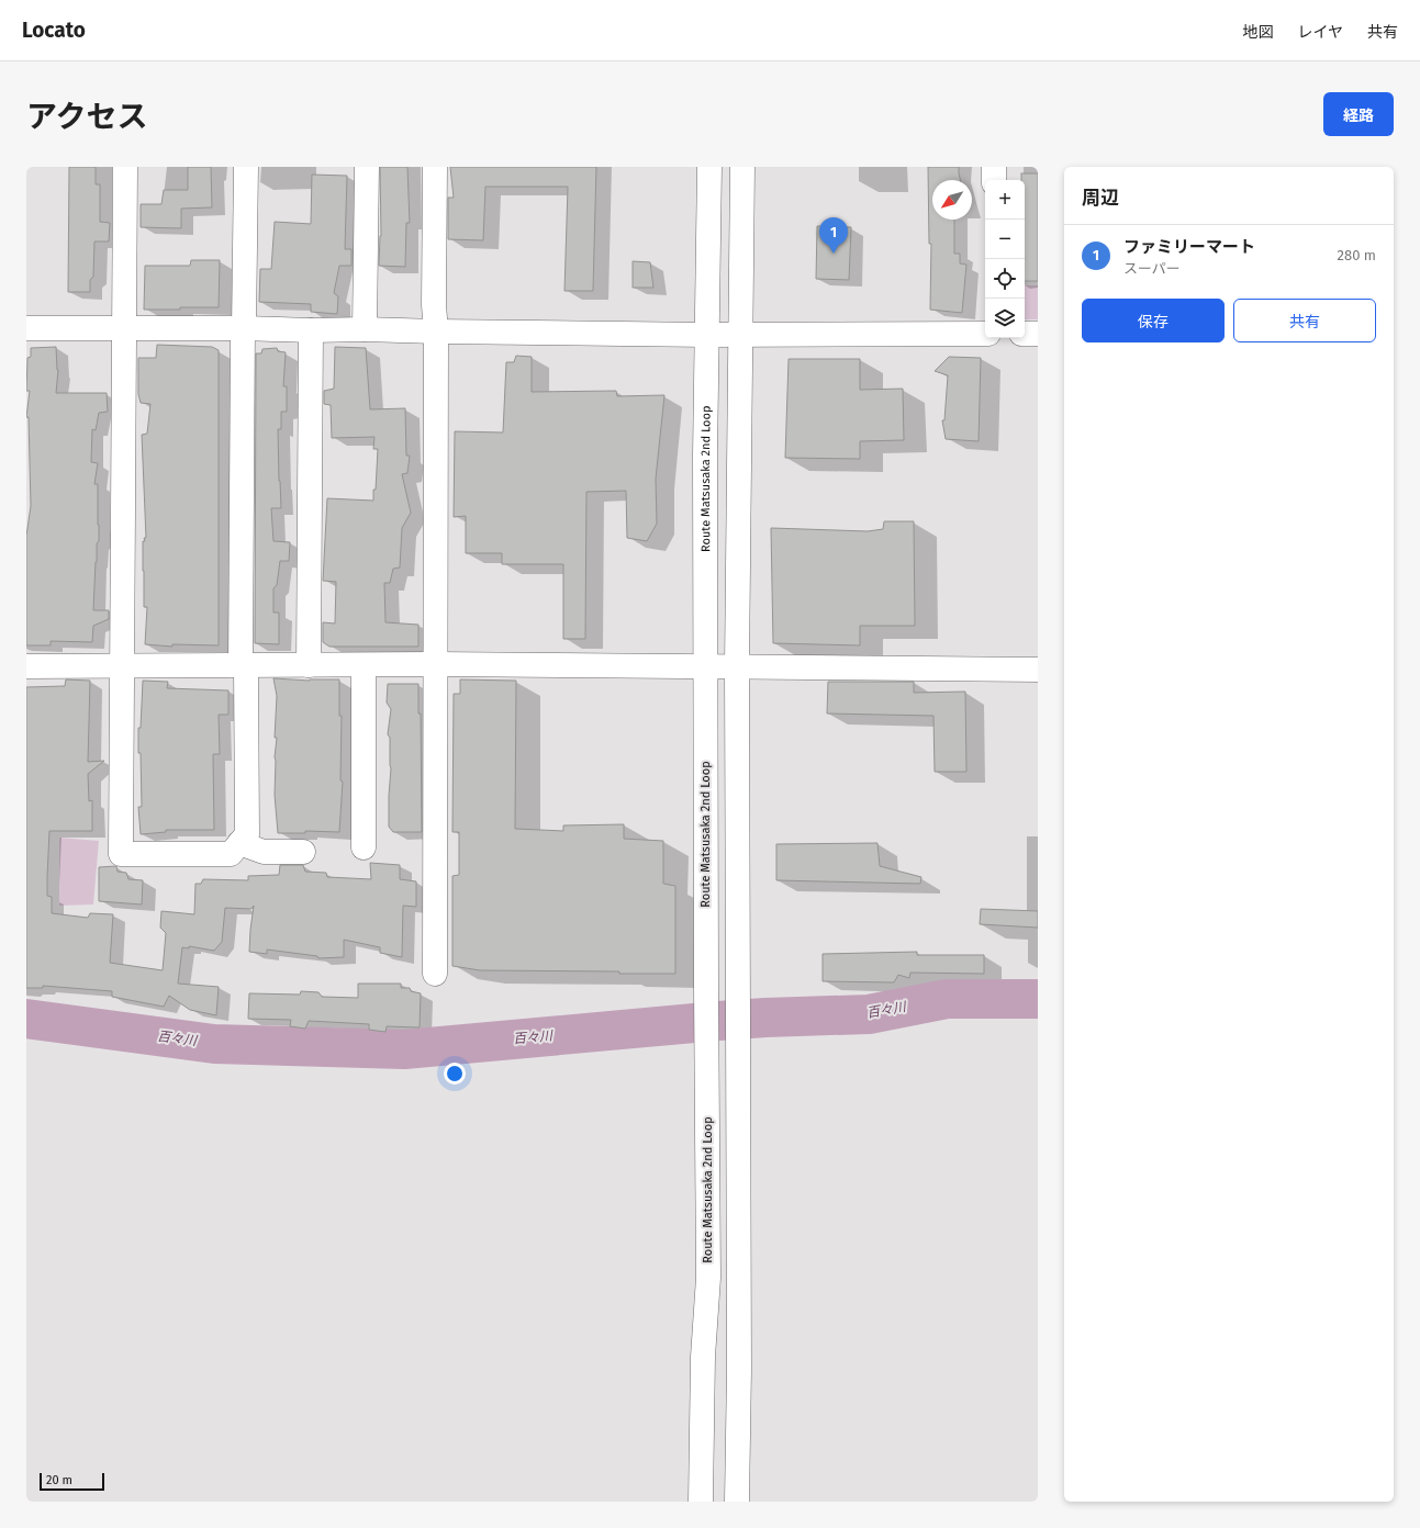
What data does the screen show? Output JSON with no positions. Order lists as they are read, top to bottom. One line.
{"streets":{"street":["Route Matsusaka 2nd Loop"]},"water":["百々川"],"scale_bar":"20 m","north":"bottom left","page":{"header":"Locato","nav":["地図","レイヤ","共有"],"title":"アクセス","buttons":["経路",["保存","共有"]],"heading":"周辺","map_buttons":["+","−"],"pins":"1","list":[{"mark":"1","name":"ファミリーマート","note":"スーパー","value":"280 m"}],"scale":"20 m"}}
